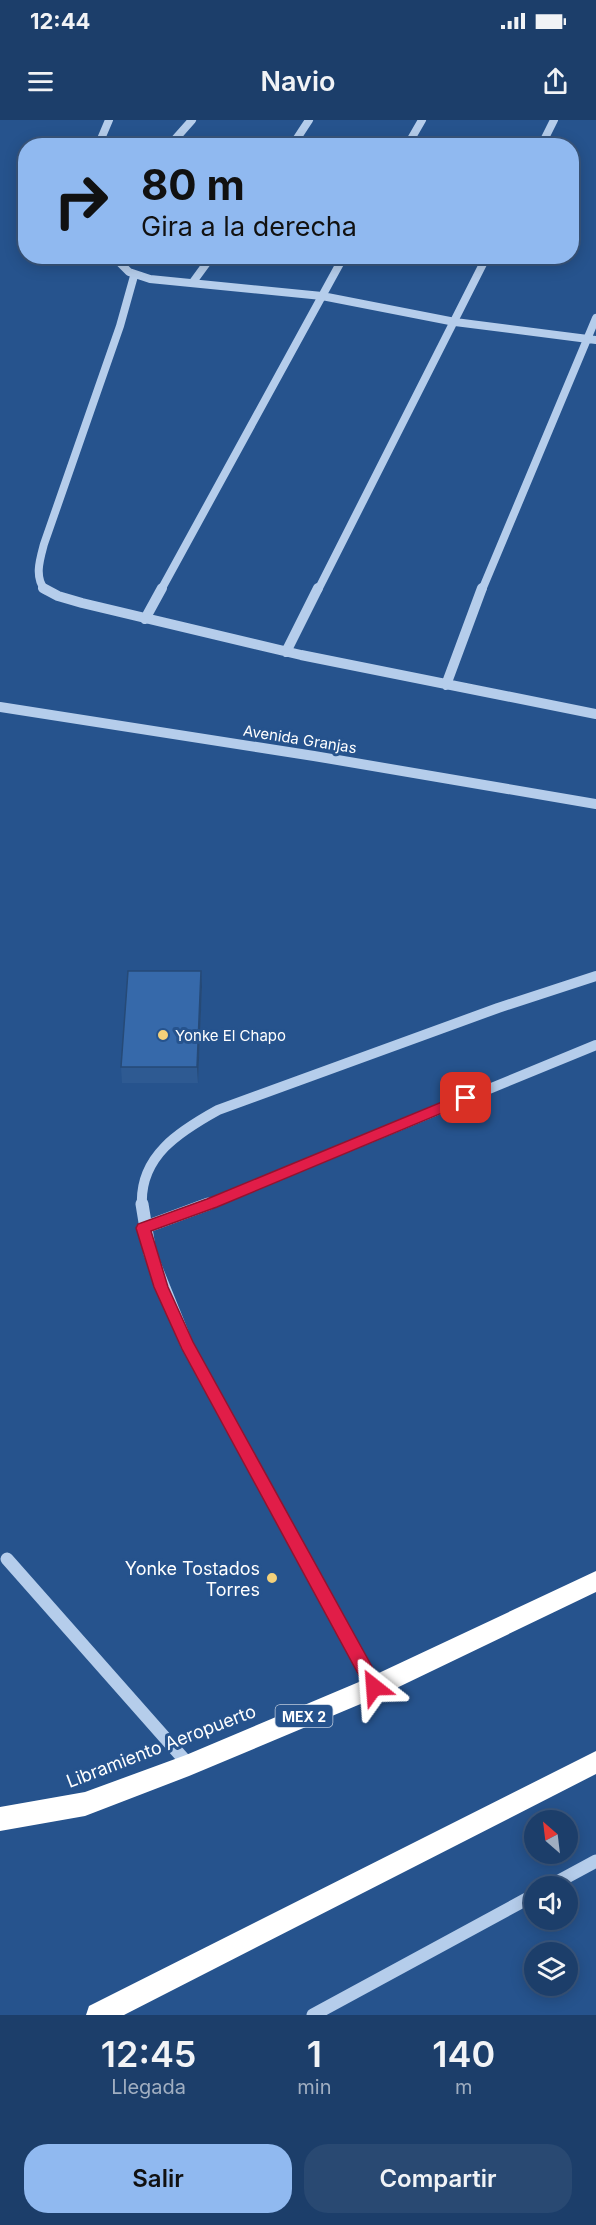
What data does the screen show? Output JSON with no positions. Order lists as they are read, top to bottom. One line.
{"streets":{"highway":["MEX 2","Libramiento Aeropuerto"],"lane":["Avenida Granjas"]},"places":["Yonke El Chapo","Yonke Tostados Torres"],"north":"top left","page":{"status":"12:44","header":"Navio","turn":["80 m","Gira a la derecha"],"eta":["12:45","Llegada","1","min","140","m"],"buttons":["Salir","Compartir"]}}
